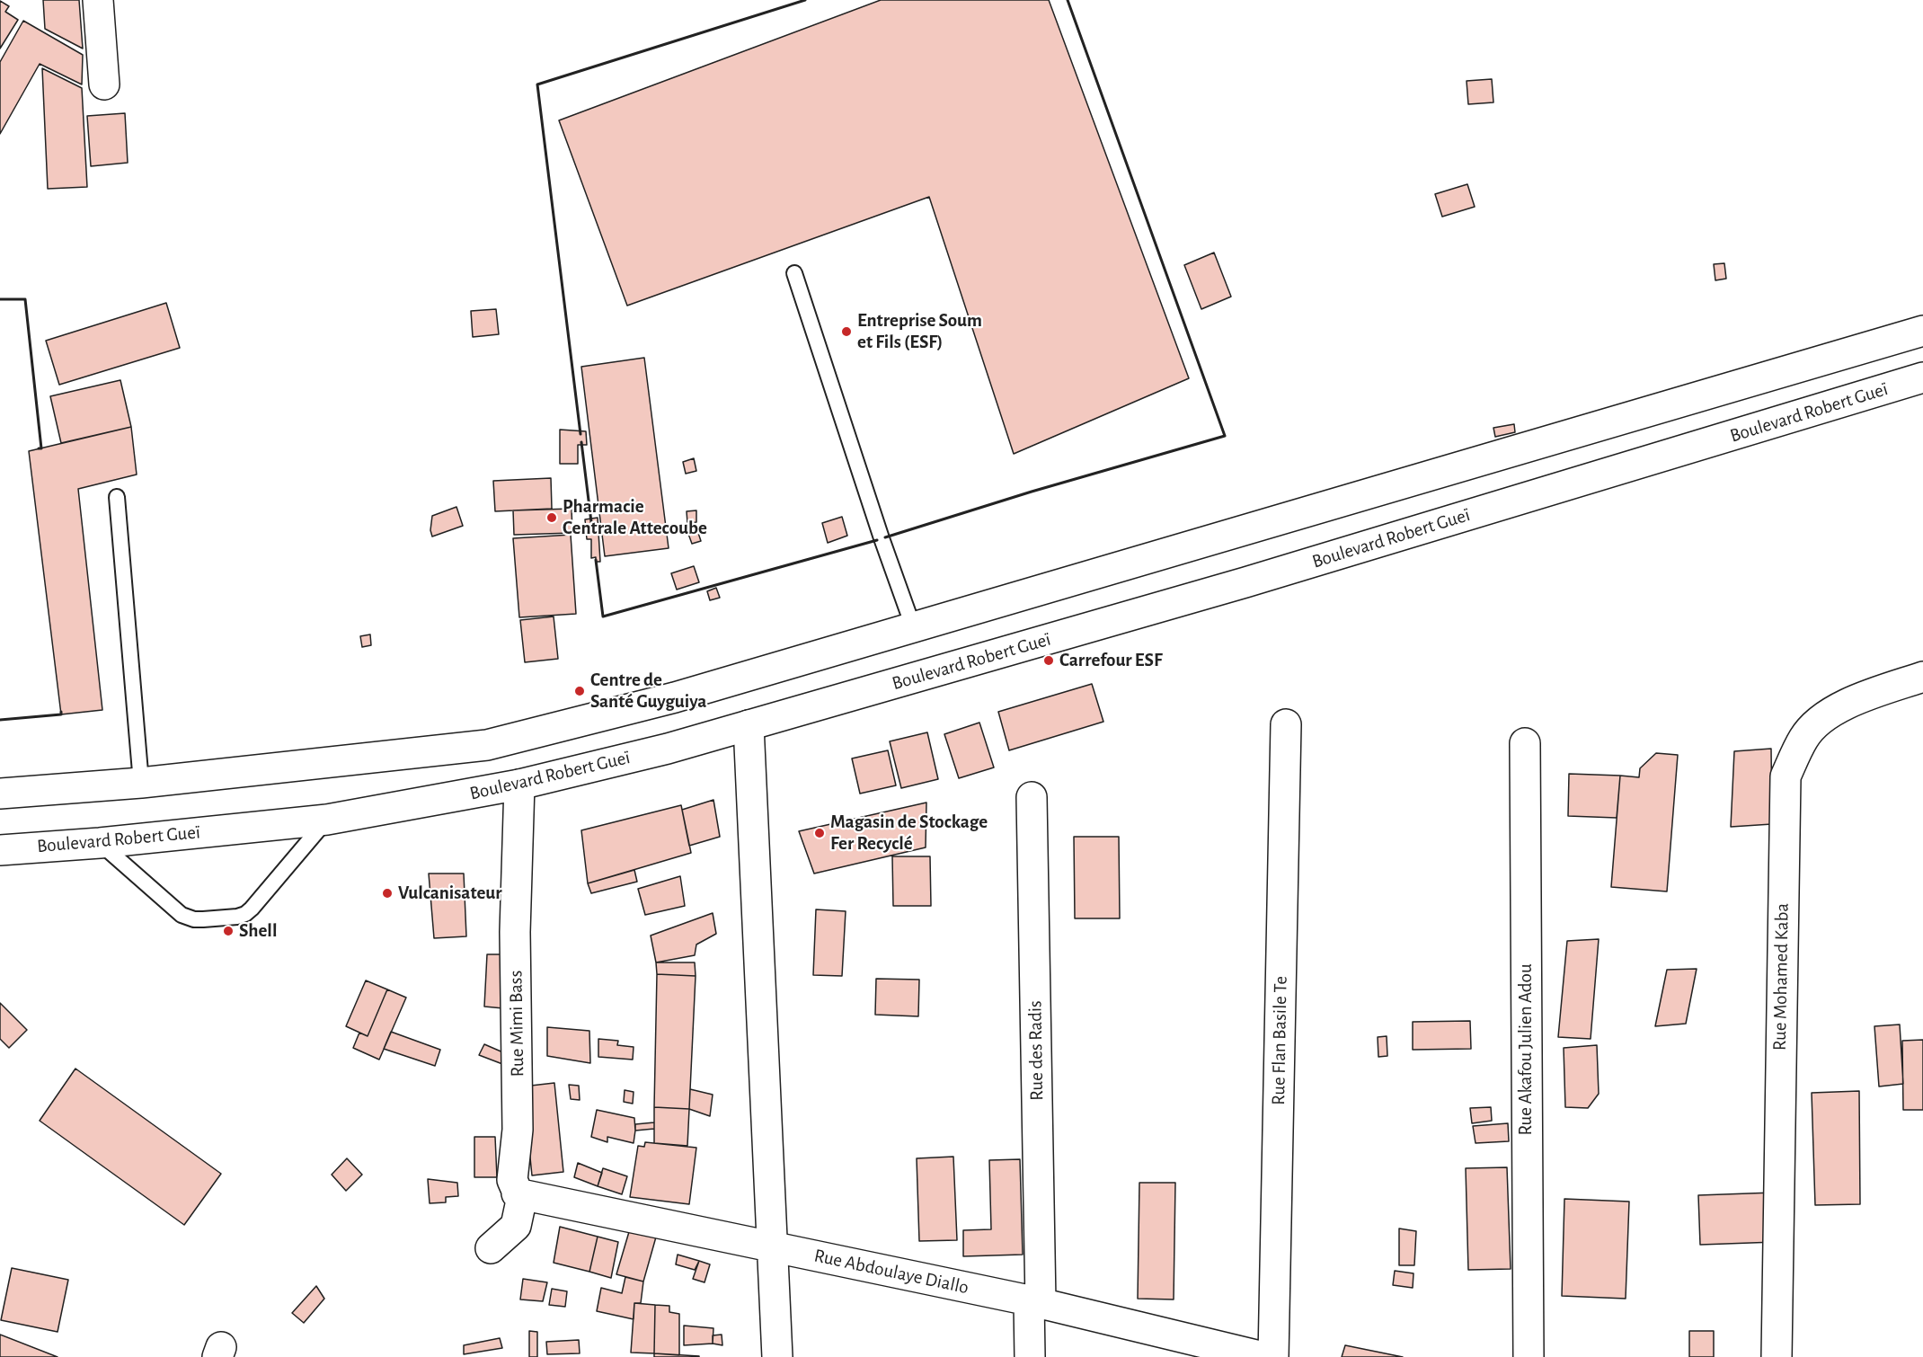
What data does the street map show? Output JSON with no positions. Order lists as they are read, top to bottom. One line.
{"streets":{"street":["Boulevard Robert Gueï","Rue Mohamed Kaba","Rue Mimi Bass","Rue Flan Basile Te","Rue Akafou Julien Adou","Rue des Radis","Rue Abdoulaye Diallo"]},"crossings":[["Boulevard Robert Gueï","Rue Mimi Bass"],["Rue Mimi Bass","Rue Abdoulaye Diallo"],["Rue des Radis","Rue Abdoulaye Diallo"]],"places":["Entreprise Soum et Fils (ESF)","Pharmacie Centrale Attecoube","Carrefour ESF","Centre de Santé Guyguiya","Magasin de Stockage Fer Recyclé","Vulcanisateur","Shell"]}
